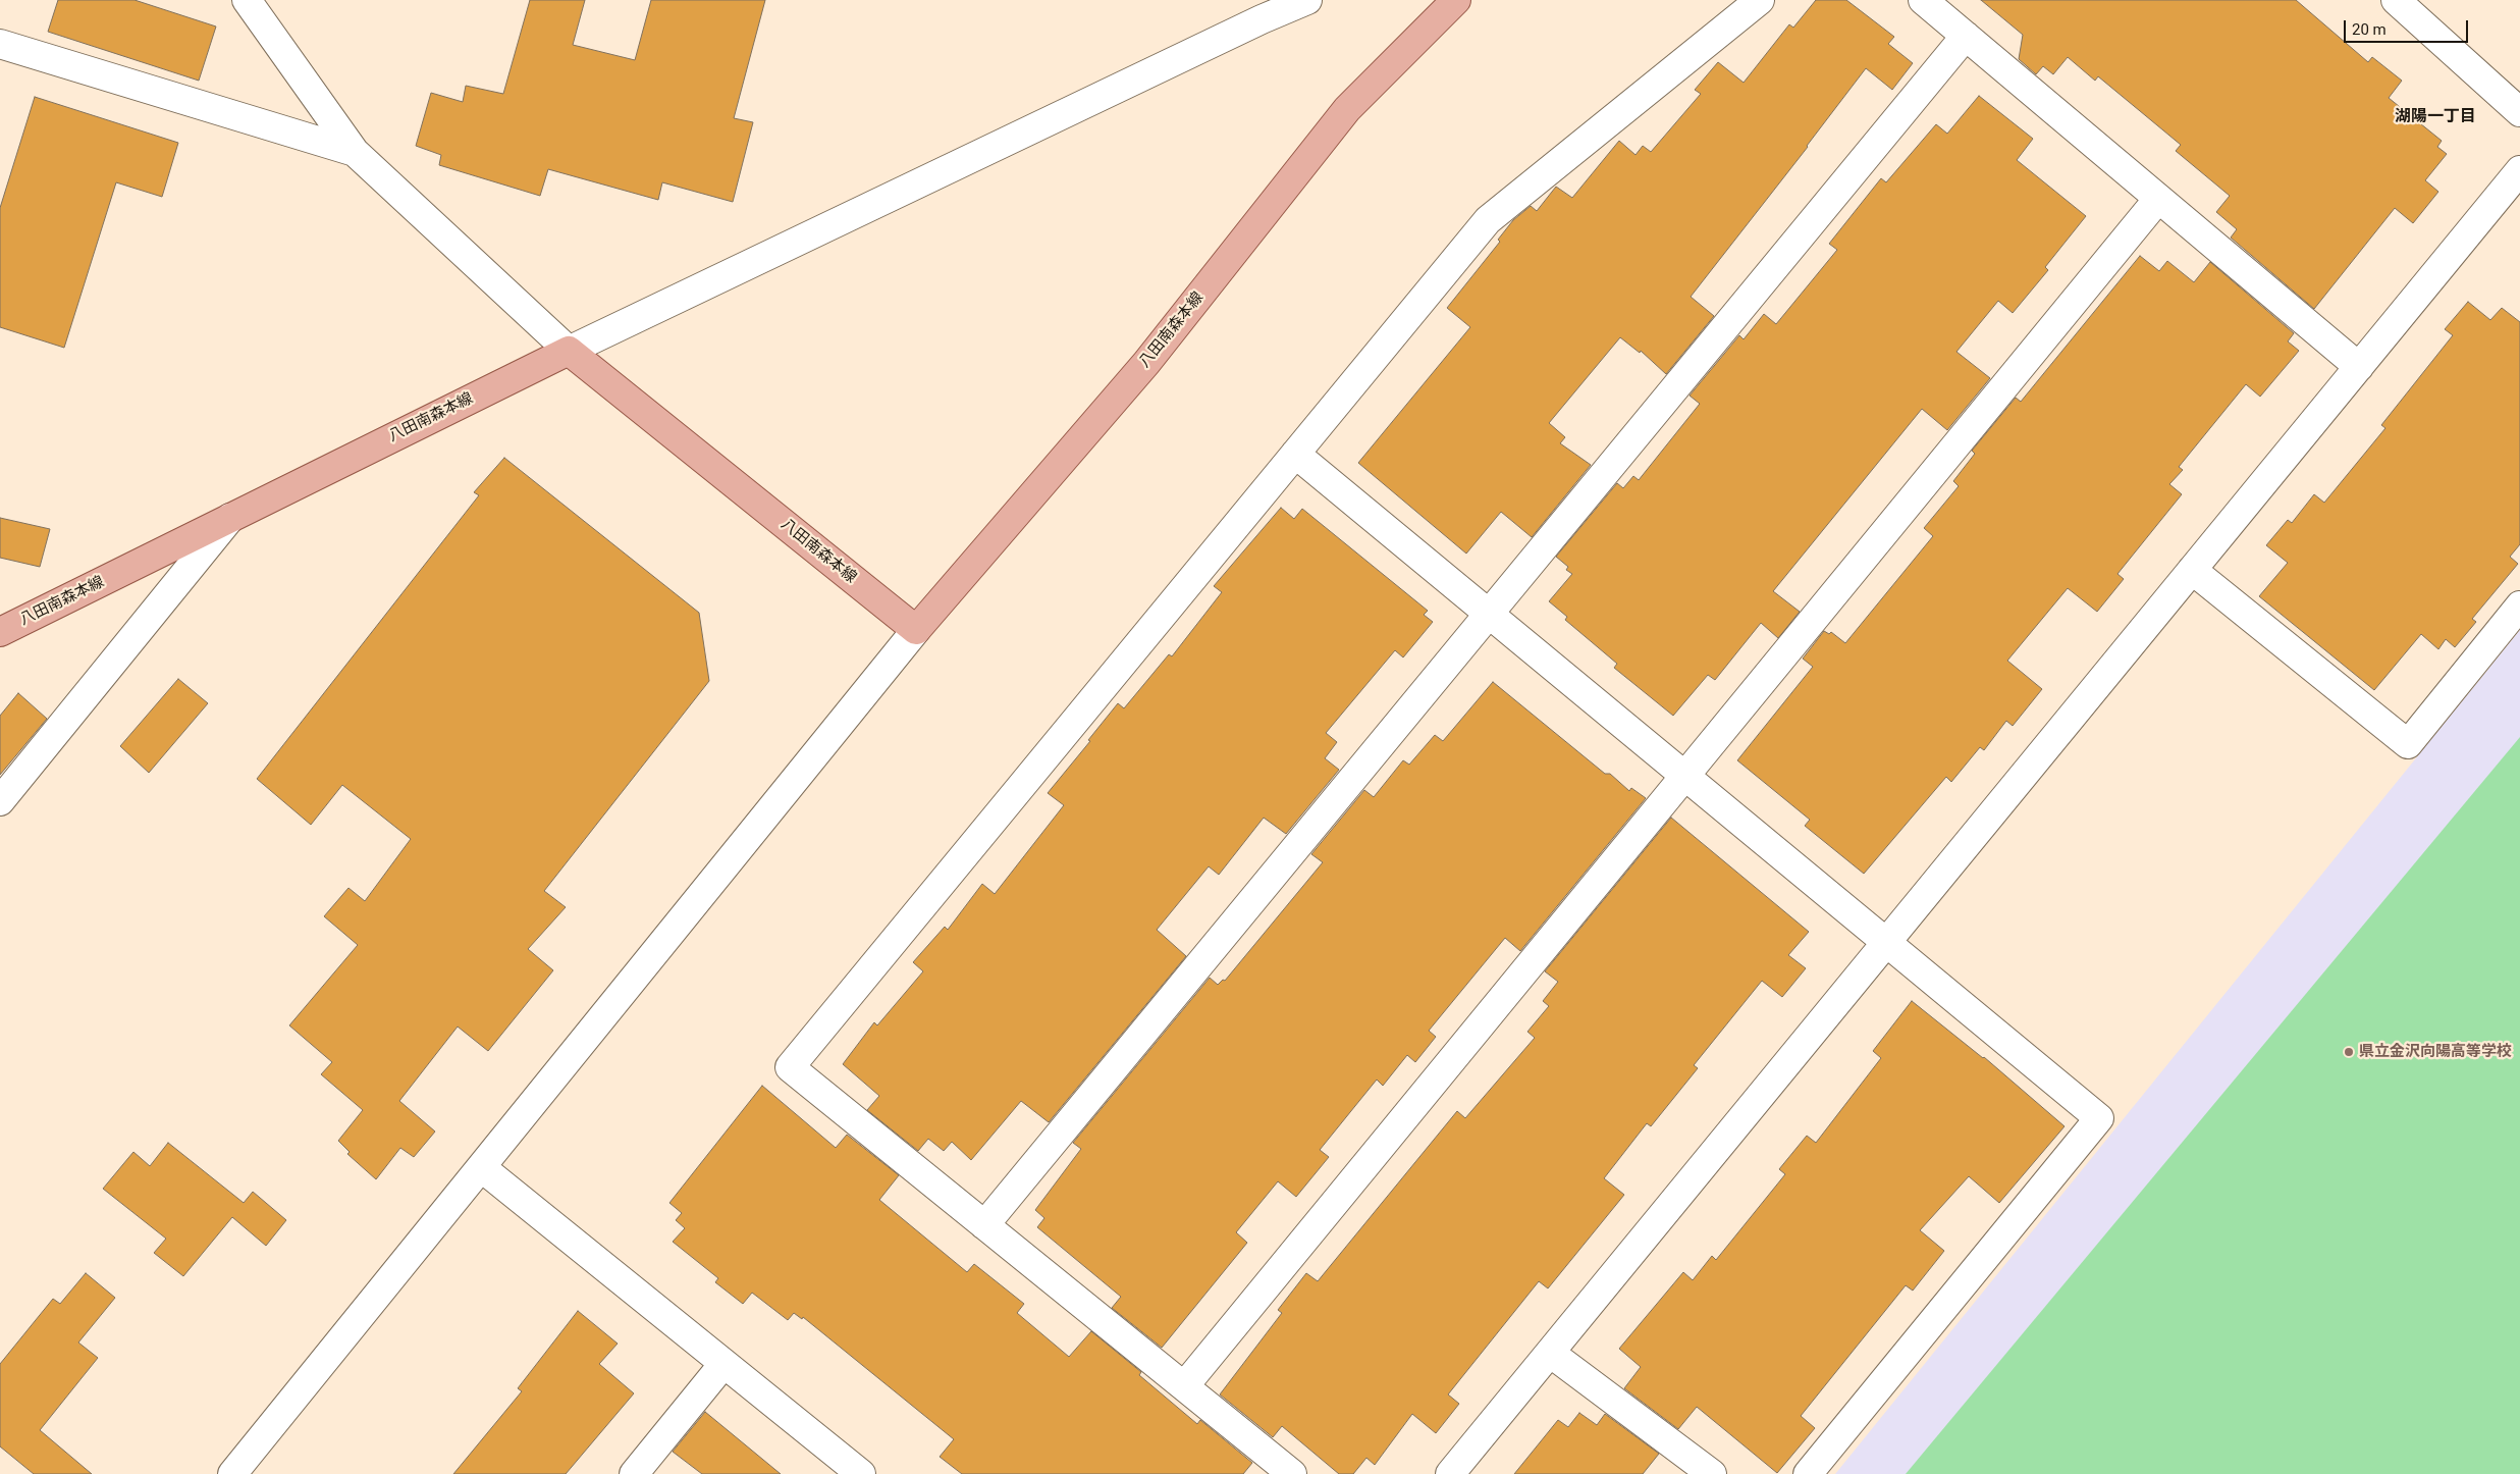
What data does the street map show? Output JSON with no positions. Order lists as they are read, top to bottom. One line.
{"streets":{"main road":["八田南森本線"]},"districts":["湖陽一丁目"],"places":["県立金沢向陽高等学校"],"scale_bar":"20 m"}
